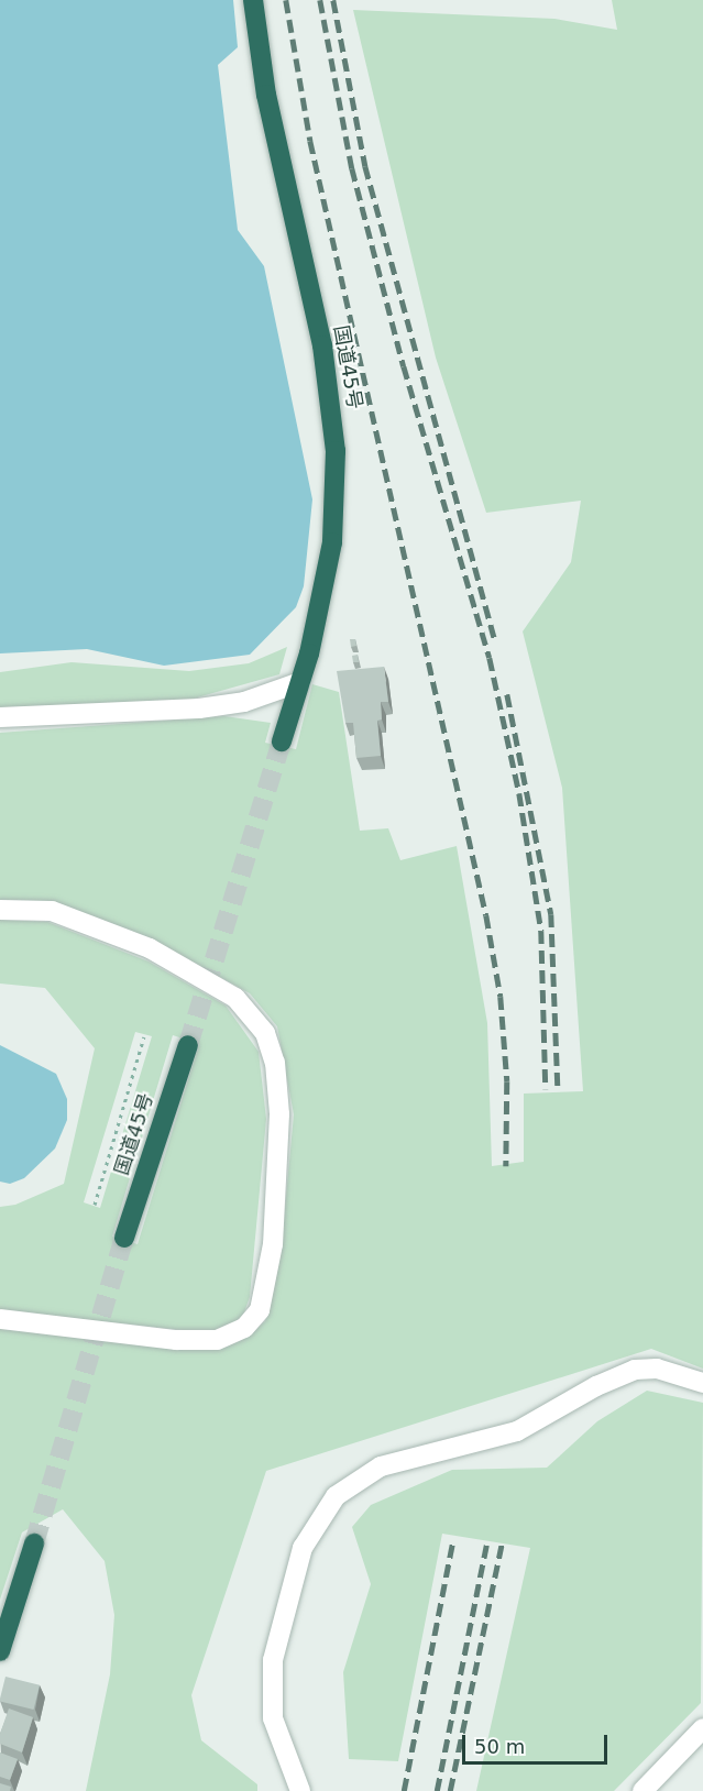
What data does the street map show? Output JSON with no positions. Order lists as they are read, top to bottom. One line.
{"streets":{"highway":["国道45号"]},"scale_bar":"50 m"}
